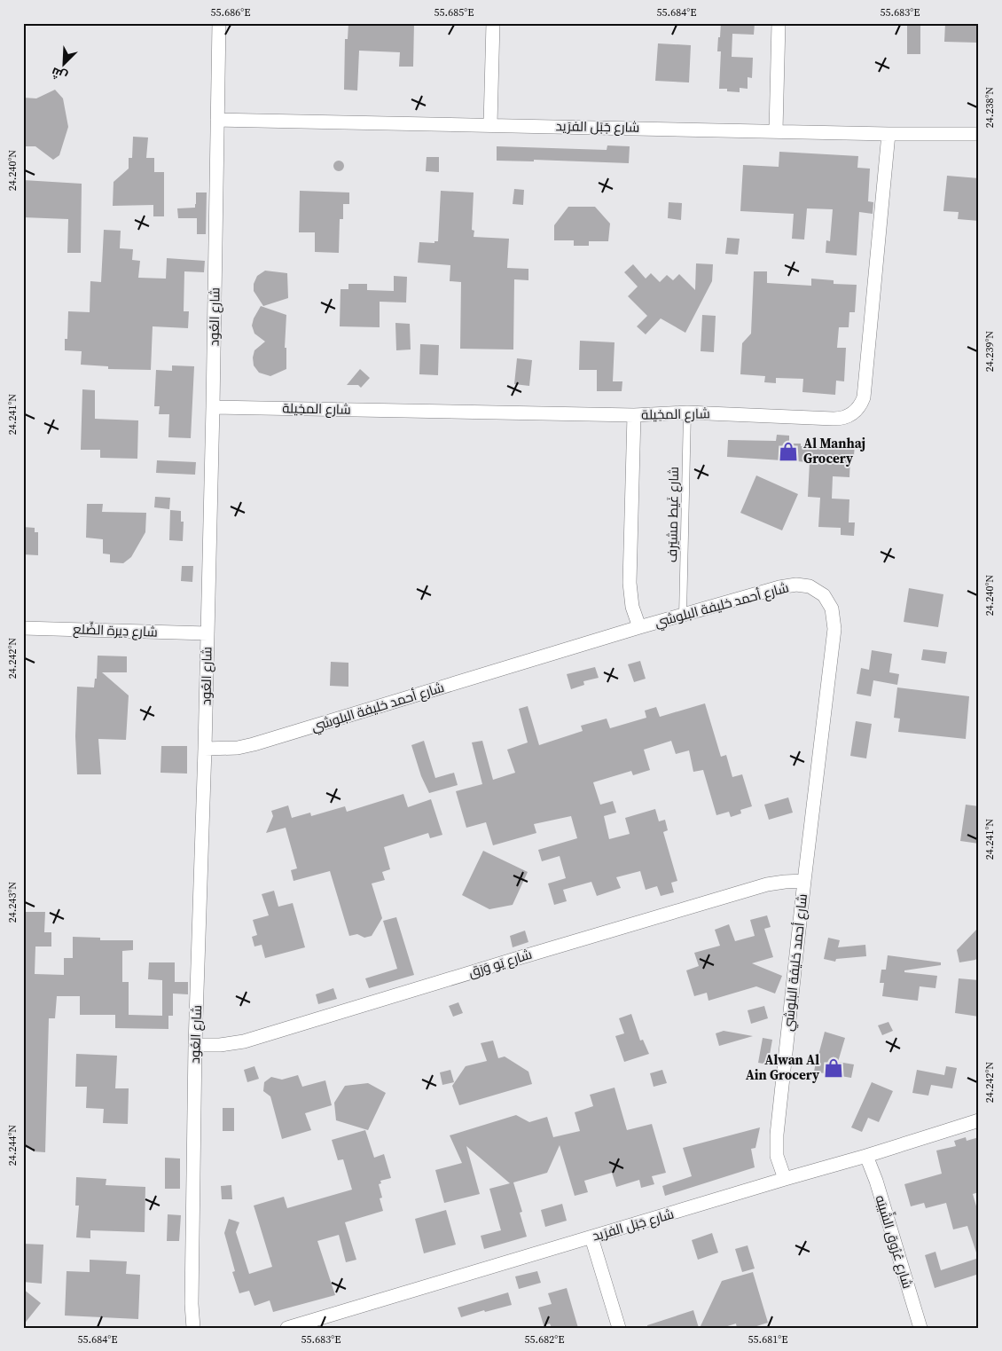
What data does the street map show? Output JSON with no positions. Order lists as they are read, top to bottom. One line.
{"streets":{"street":["شارع جَبَل الفرَيد","شارع العُود","شارع المخِيلة","شارع أحمد خليفة البلوشي","شارع دِيرة الضِّلع","شارع يَو وَرَق","شارع عُرُوق الشِّيبَه"],"lane":["شارع غَيط مشيَرف"]},"crossings":[["شارع جَبَل الفرَيد","شارع العُود"],["شارع جَبَل الفرَيد","شارع المخِيلة"],["شارع جَبَل الفرَيد","شارع أحمد خليفة البلوشي"],["شارع جَبَل الفرَيد","شارع عُرُوق الشِّيبَه"],["شارع العُود","شارع المخِيلة"],["شارع العُود","شارع أحمد خليفة البلوشي"],["شارع العُود","شارع دِيرة الضِّلع"],["شارع العُود","شارع يَو وَرَق"],["شارع المخِيلة","شارع غَيط مشيَرف"],["شارع غَيط مشيَرف","شارع أحمد خليفة البلوشي"],["شارع أحمد خليفة البلوشي","شارع يَو وَرَق"]],"places":{"shop":["Al Manhaj Grocery","Alwan Al Ain Grocery"]},"north":"bottom left","coordinates":["55.686°E","55.685°E","55.684°E","55.683°E","24.238°N","24.240°N","24.239°N","24.241°N","24.242°N","24.243°N","24.244°N","55.682°E","55.681°E"]}
